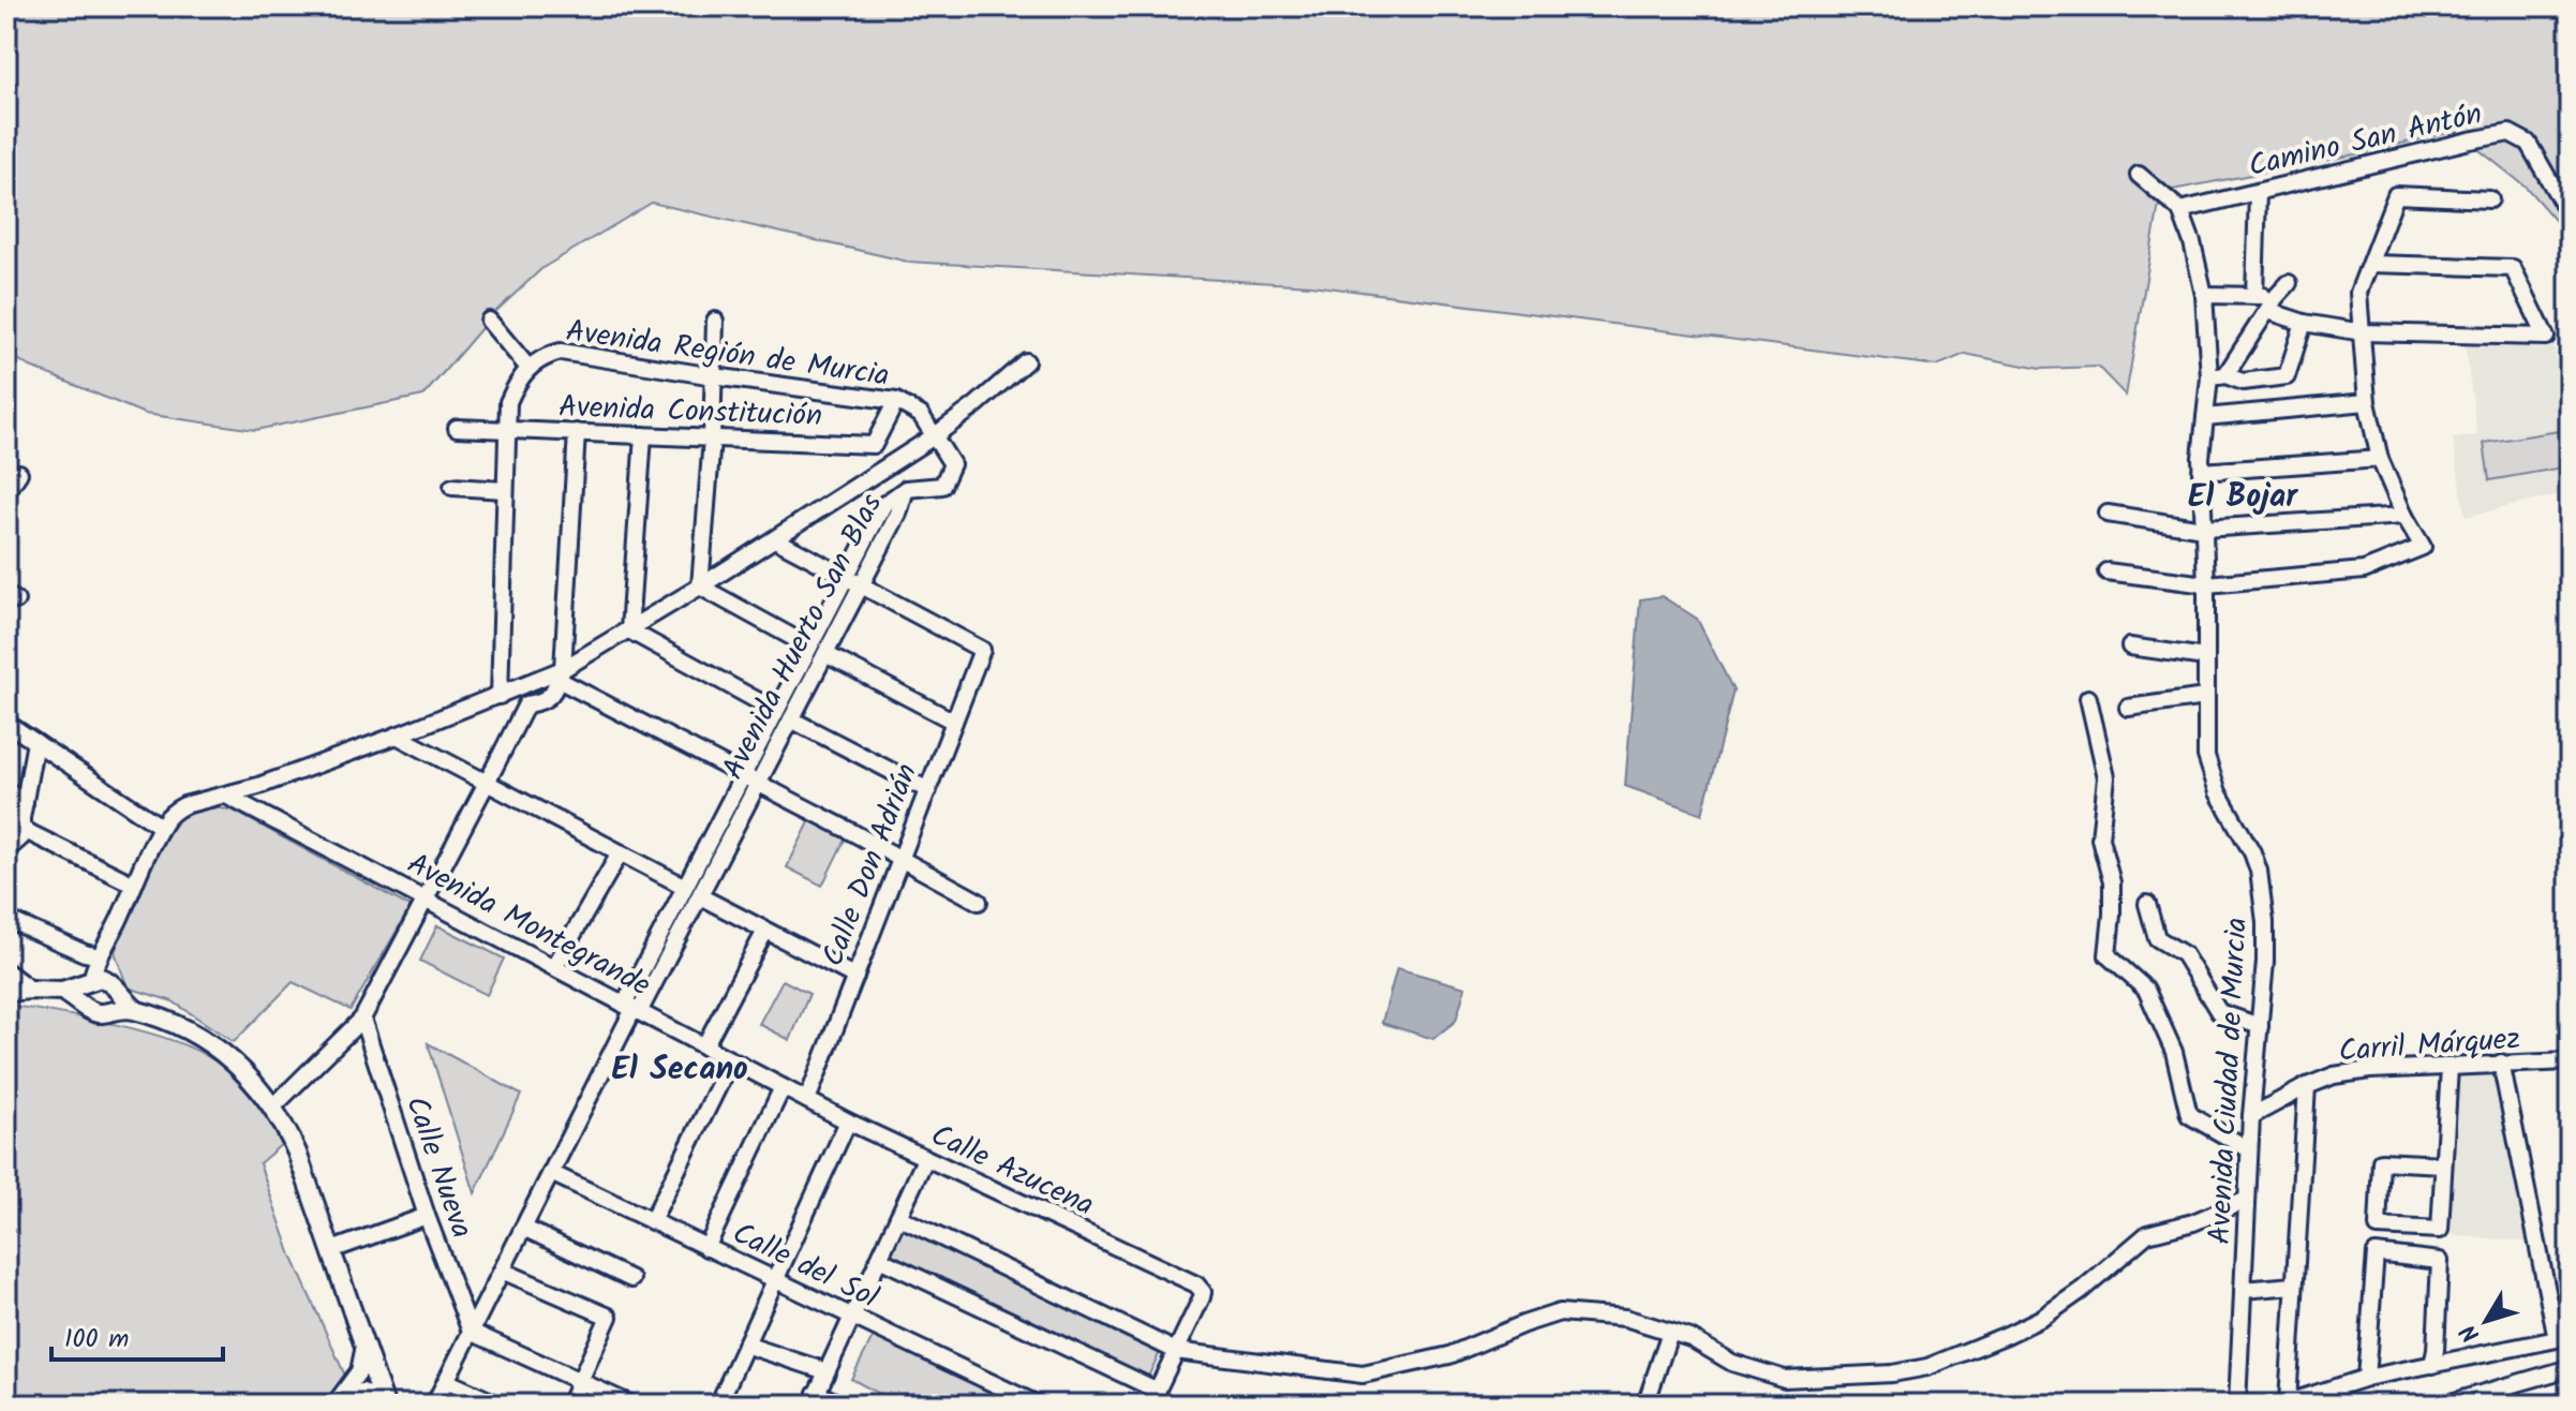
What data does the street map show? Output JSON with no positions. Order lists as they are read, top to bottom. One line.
{"streets":{"street":["Camino San Antón","Avenida Región de Murcia","Avenida Constitución","Avenida Huerto San Blas","Calle Don Adrián","Avenida Montegrande","Carril Márquez","Avenida Ciudad de Murcia","Calle Nueva","Calle Azucena","Calle del Sol"]},"crossings":[["Camino San Antón","Avenida Ciudad de Murcia"],["Avenida Región de Murcia","Avenida Constitución"],["Avenida Huerto San Blas","Calle Don Adrián"],["Avenida Huerto San Blas","Avenida Montegrande"],["Avenida Huerto San Blas","Calle Nueva"],["Avenida Huerto San Blas","Calle del Sol"],["Calle Don Adrián","Avenida Montegrande"],["Calle Don Adrián","Calle Azucena"],["Avenida Montegrande","Calle Azucena"],["Carril Márquez","Avenida Ciudad de Murcia"]],"districts":["El Bojar","El Secano"],"scale_bar":"100 m","north":"bottom left"}
